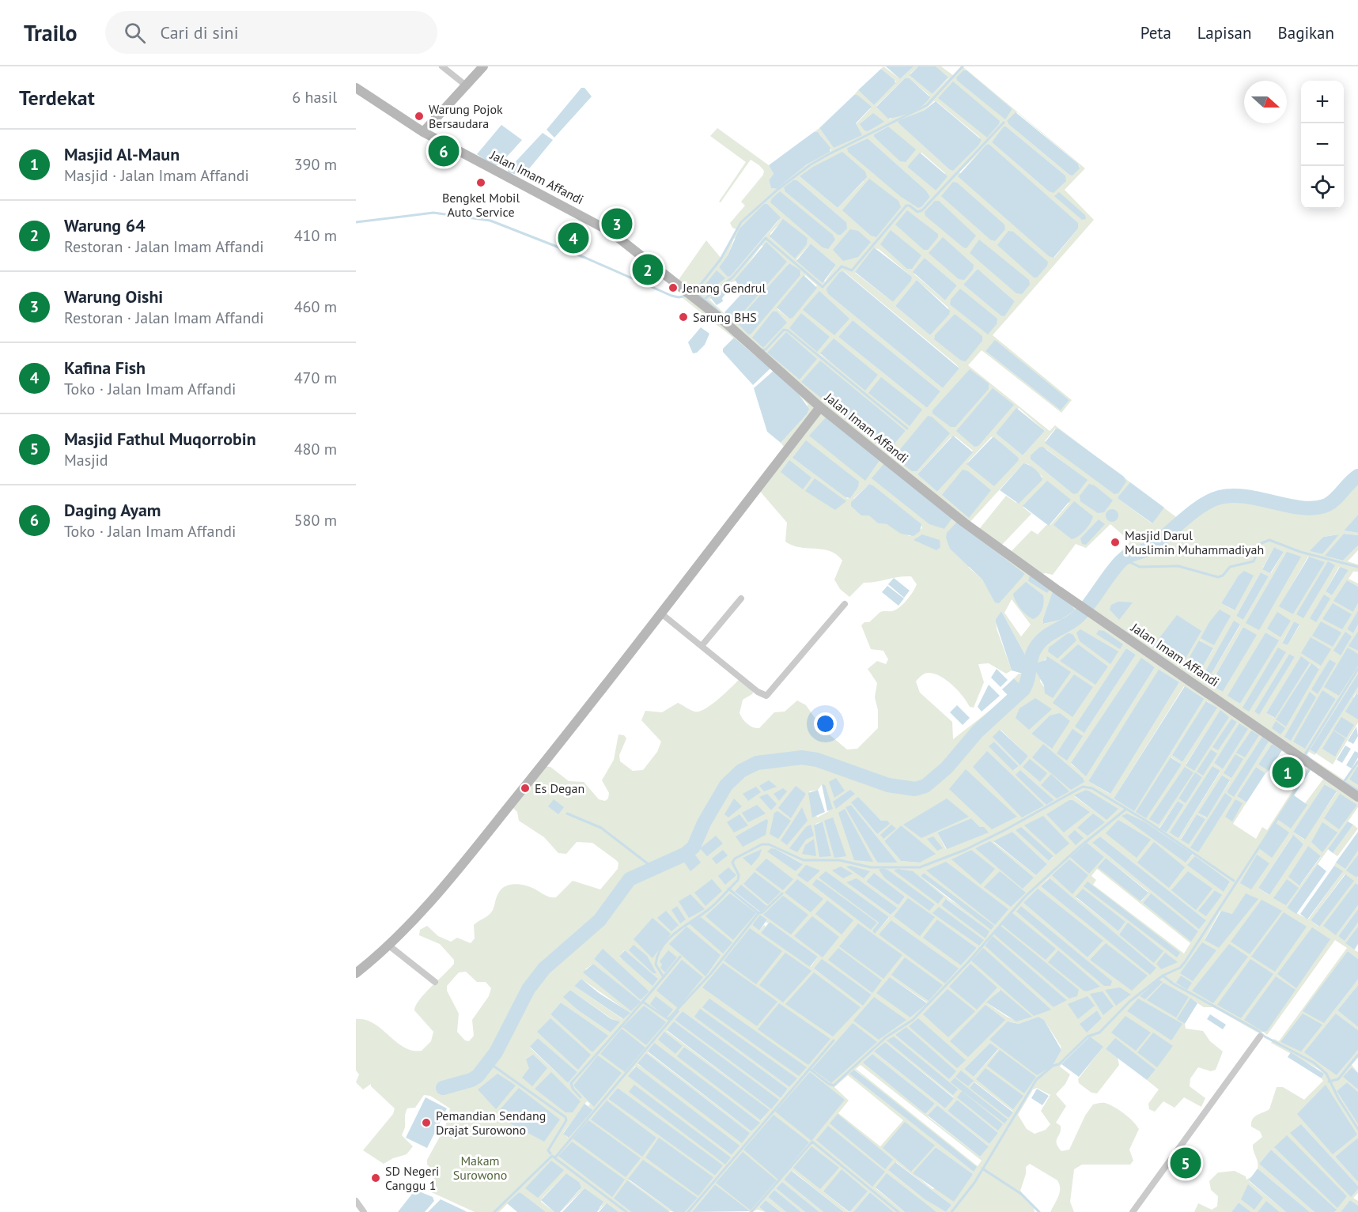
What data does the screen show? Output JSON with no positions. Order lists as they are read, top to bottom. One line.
{"streets":{"street":["Jalan Imam Affandi"]},"parks":["Makam Surowono"],"places":["Warung Pojok Bersaudara","Bengkel Mobil Auto Service","Jenang Gendrul","Sarung BHS","Masjid Darul Muslimin Muhammadiyah","Es Degan","Pemandian Sendang Drajat Surowono","SD Negeri Canggu 1"],"north":"right","page":{"header":"Trailo","search":"Cari di sini","nav":["Peta","Lapisan","Bagikan"],"heading":["Terdekat","6 hasil"],"map_buttons":["+","−"],"list":[{"mark":"1","name":"Masjid Al-Maun","note":"Masjid · Jalan Imam Affandi","value":"390 m"},{"mark":"2","name":"Warung 64","note":"Restoran · Jalan Imam Affandi","value":"410 m"},{"mark":"3","name":"Warung Oishi","note":"Restoran · Jalan Imam Affandi","value":"460 m"},{"mark":"4","name":"Kafina Fish","note":"Toko · Jalan Imam Affandi","value":"470 m"},{"mark":"5","name":"Masjid Fathul Muqorrobin","note":"Masjid","value":"480 m"},{"mark":"6","name":"Daging Ayam","note":"Toko · Jalan Imam Affandi","value":"580 m"}],"pins":["6","3","4","2","1","5"]}}
